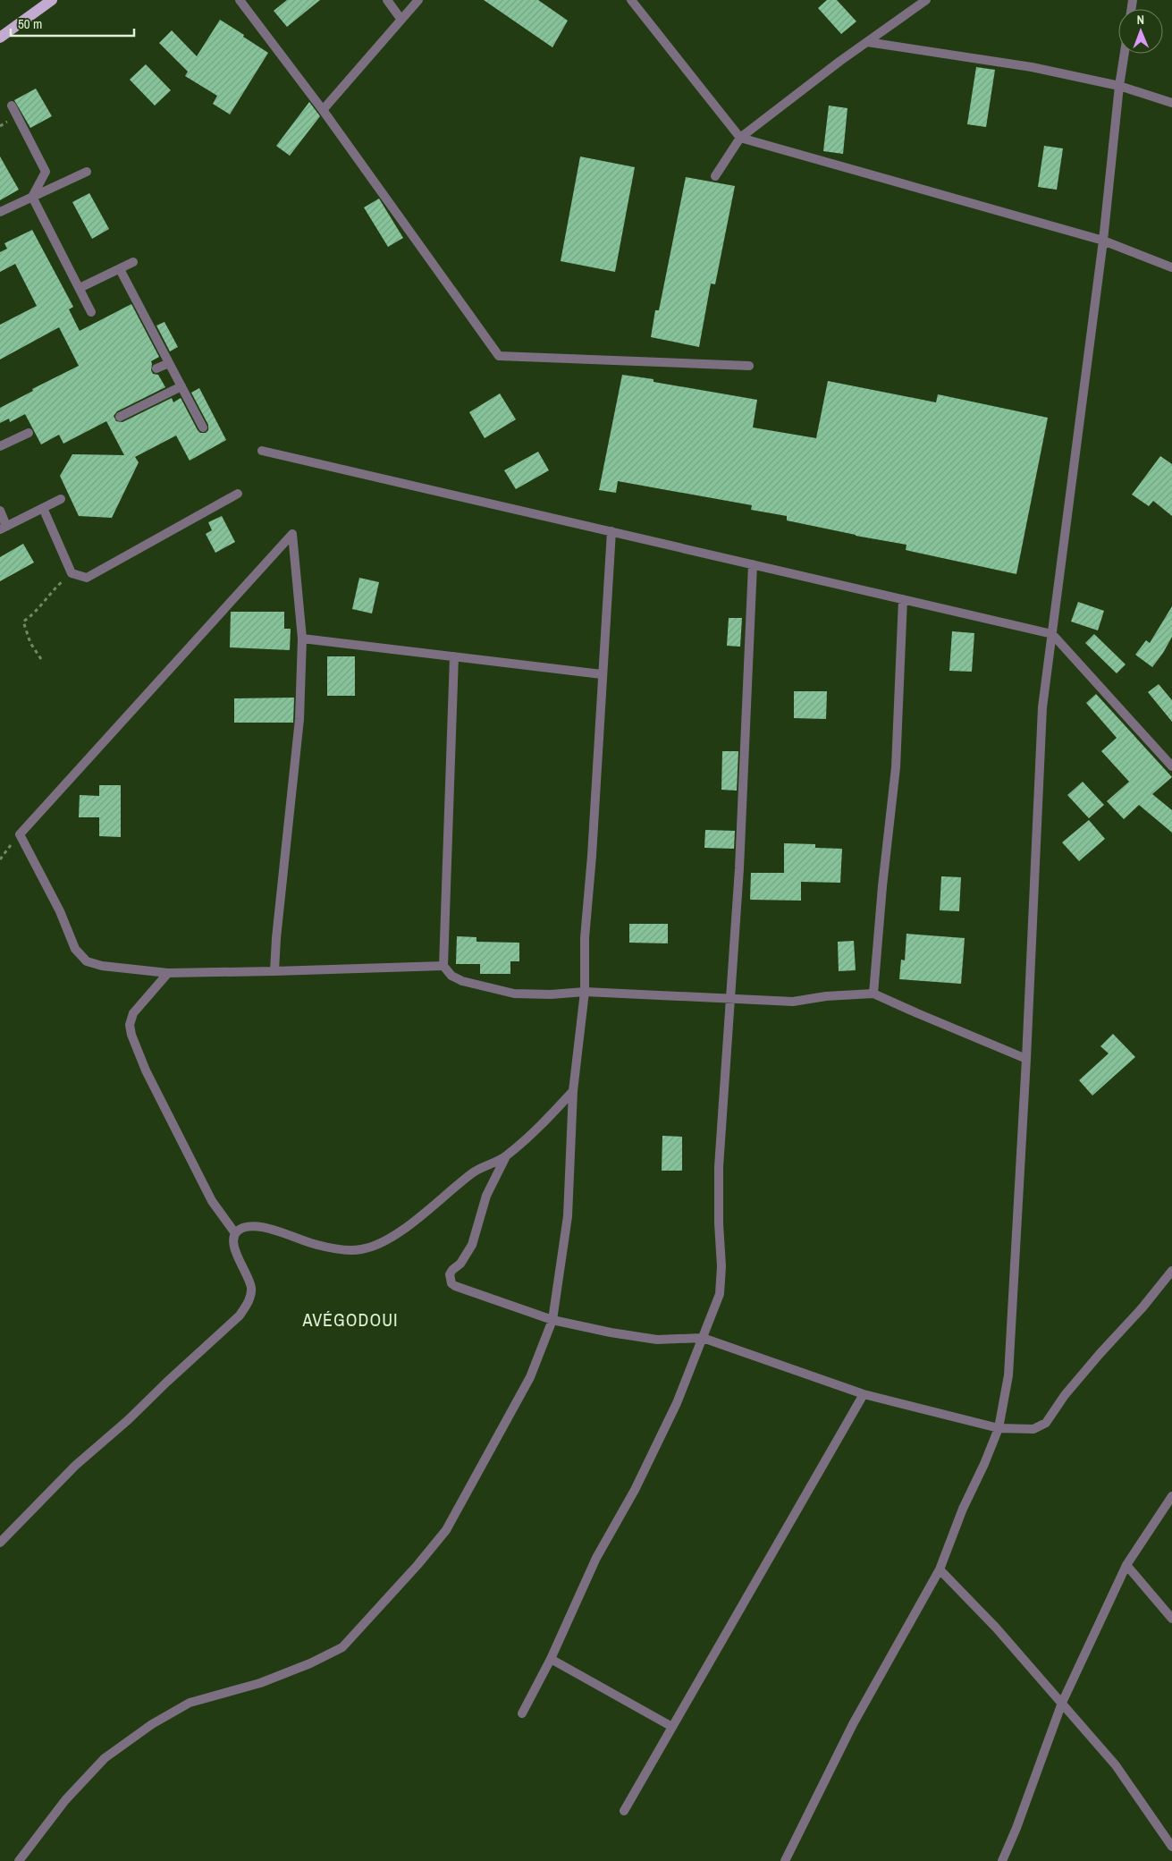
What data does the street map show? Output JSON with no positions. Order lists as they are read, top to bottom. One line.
{"districts":["AVÉGODOUI"],"scale_bar":"50 m","north":"top"}
